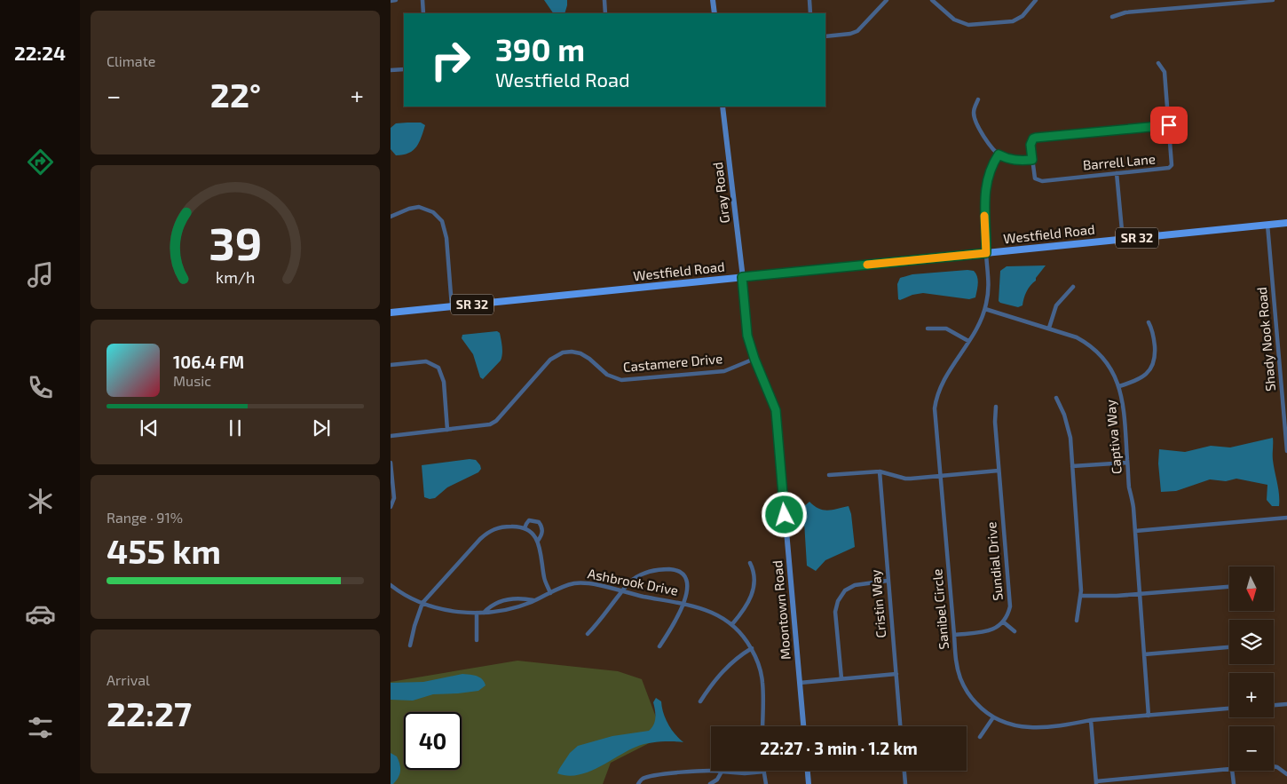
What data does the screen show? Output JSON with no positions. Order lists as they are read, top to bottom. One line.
{"streets":{"main road":["Westfield Road","SR 32"],"street":["Barrell Lane","Gray Road","Shady Nook Road","Castamere Drive","Captiva Way","Sundial Drive","Ashbrook Drive","Cristin Way","Sanibel Circle","Moontown Road"]},"crossings":[["Gray Road","Westfield Road"],["Gray Road","Moontown Road"],["Westfield Road","Shady Nook Road"],["Westfield Road","Sanibel Circle"],["Westfield Road","Moontown Road"],["Castamere Drive","Moontown Road"],["Captiva Way","Sanibel Circle"]],"north":"bottom","page":{"tabs":"22:24","tile":["Climate",["Range · 91%","455 km"],["Arrival","22:27"]],"turn":["390 m","Westfield Road"],"heat":["−","22°","+"],"song":["106.4 FM","Music"],"map_buttons":["+","−"],"limit":"40","trip":"22:27 · 3 min · 1.2 km","gauge":["39","km/h"]}}
